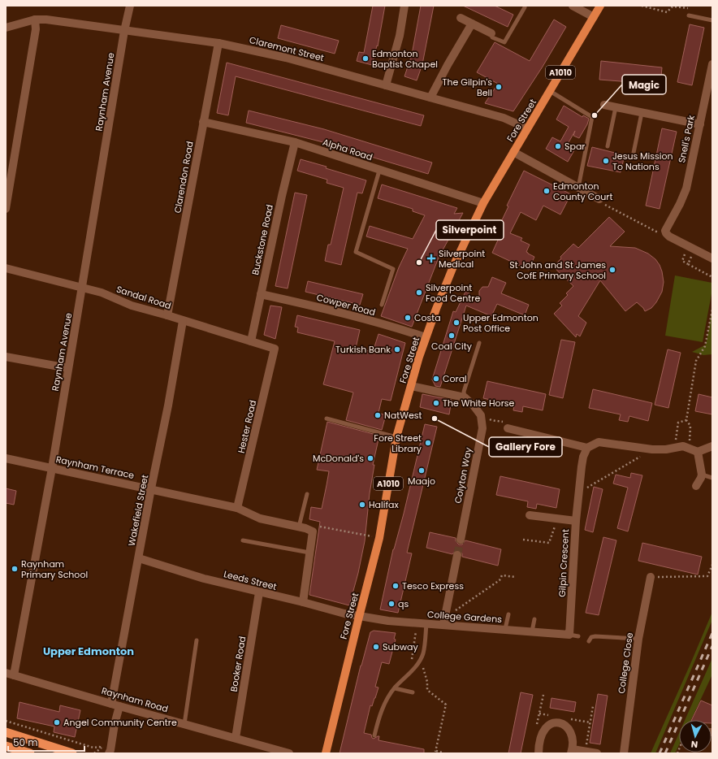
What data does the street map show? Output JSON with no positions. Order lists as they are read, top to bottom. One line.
{"streets":{"main road":["A1010","Fore Street"],"street":["Claremont Street","Raynham Avenue","Snell's Park","Alpha Road","Clarendon Road","Buckstone Road","Sandal Road","Cowper Road","Hester Road","Raynham Terrace","Colyton Way","Wakefield Street","Gilpin Crescent","Leeds Street","College Gardens","College Close","Booker Road","Raynham Road"]},"crossings":[["Claremont Street","Raynham Avenue"],["Claremont Street","Fore Street"],["Claremont Street","Clarendon Road"],["Raynham Avenue","Sandal Road"],["Raynham Avenue","Raynham Terrace"],["Raynham Avenue","Raynham Road"],["Fore Street","Alpha Road"],["Fore Street","Cowper Road"],["Fore Street","Leeds Street"],["Fore Street","College Gardens"],["Alpha Road","Clarendon Road"],["Alpha Road","Buckstone Road"],["Clarendon Road","Sandal Road"],["Buckstone Road","Sandal Road"],["Buckstone Road","Cowper Road"],["Sandal Road","Hester Road"],["Sandal Road","Wakefield Street"],["Hester Road","Raynham Terrace"],["Raynham Terrace","Wakefield Street"],["Wakefield Street","Leeds Street"],["Wakefield Street","Raynham Road"],["Gilpin Crescent","College Gardens"],["Leeds Street","College Gardens"],["Leeds Street","Booker Road"],["Booker Road","Raynham Road"]],"districts":["Upper Edmonton"],"places":{"other":["Edmonton Baptist Chapel","The Gilpin's Bell","Magic","Spar","Jesus Mission To Nations","Edmonton County Court","Silverpoint","St John and St James CofE Primary School","Silverpoint Food Centre","Costa","Upper Edmonton Post Office","Coal City","Turkish Bank","Coral","The White Horse","NatWest","Gallery Fore","Fore Street Library","McDonald's","Maajo","Halifax","Raynham Primary School","Tesco Express","qs","Subway","Angel Community Centre"],"health":["Silverpoint Medical"]},"scale_bar":"50 m","north":"bottom"}
